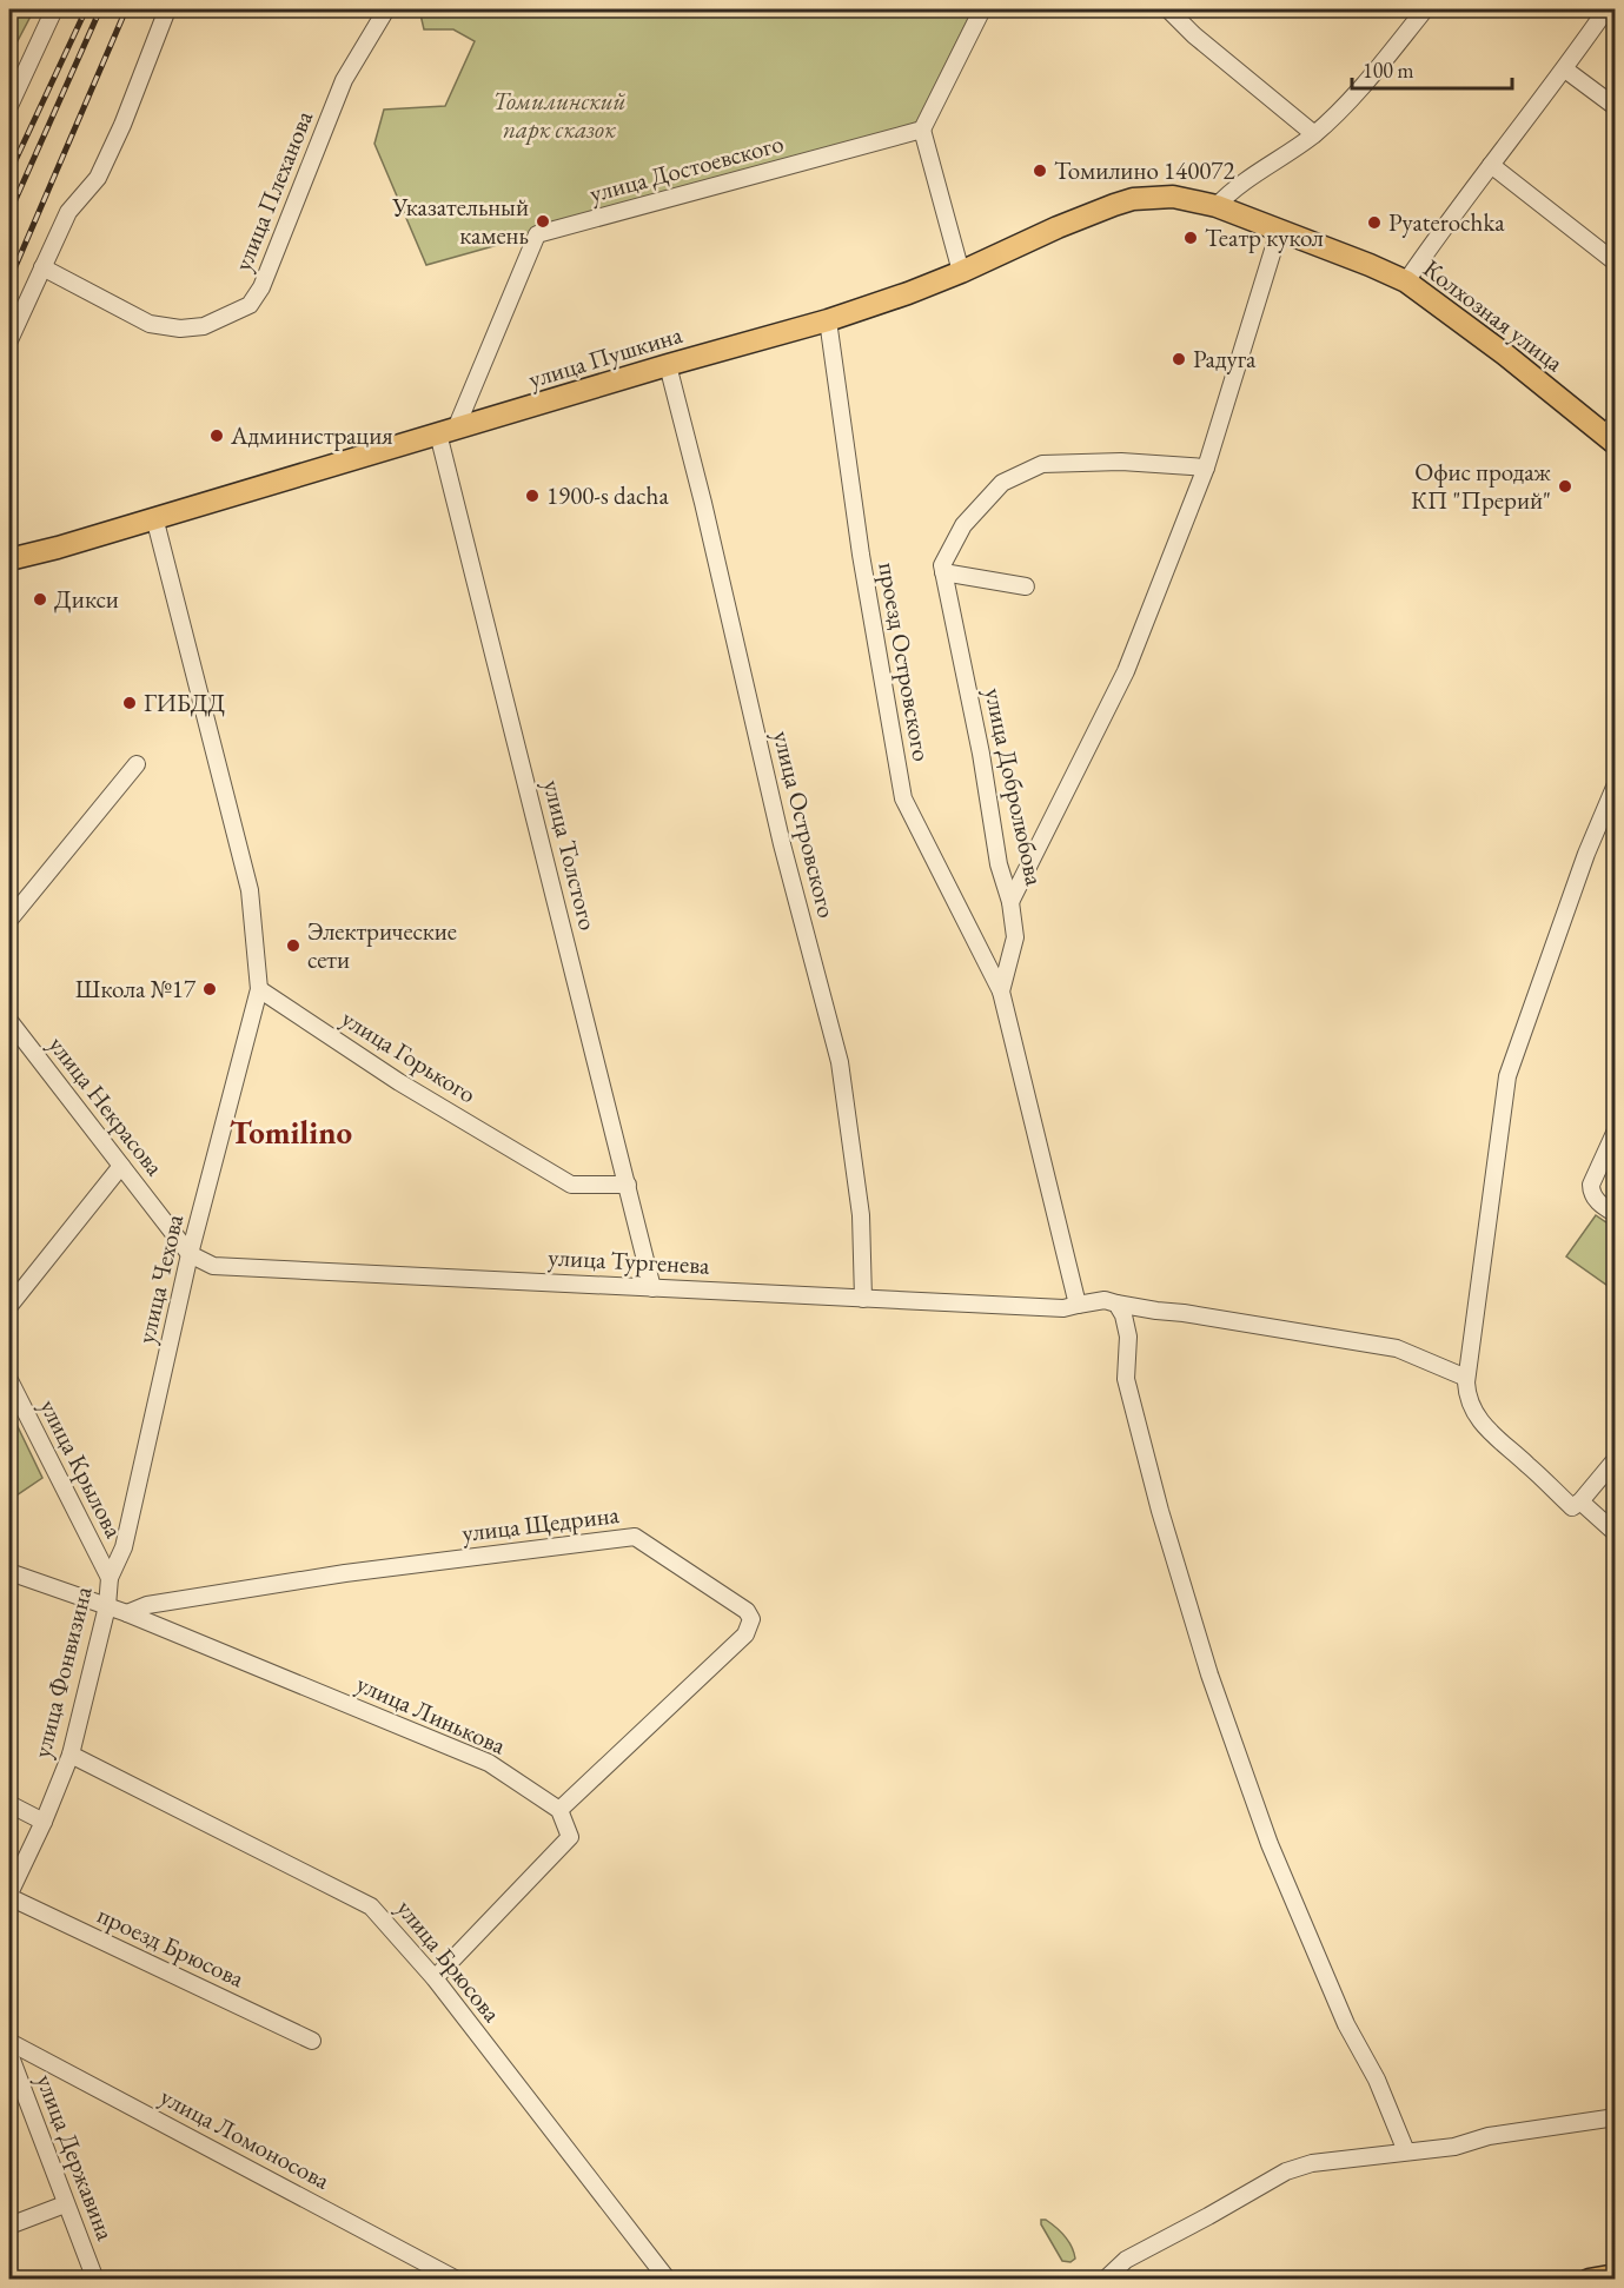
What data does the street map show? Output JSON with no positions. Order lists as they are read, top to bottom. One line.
{"streets":{"main road":["Колхозная улица","улица Пушкина"],"street":["улица Достоевского","улица Плеханова","проезд Островского","улица Добролюбова","улица Островского","улица Толстого","улица Горького","улица Некрасова","улица Тургенева","улица Чехова","улица Крылова","улица Щедрина","улица Фонвизина","улица Линькова","проезд Брюсова","улица Брюсова","улица Ломоносова","улица Державина"]},"crossings":[["улица Достоевского","улица Пушкина"],["улица Достоевского","улица Толстого"],["Колхозная улица","улица Пушкина"],["Колхозная улица","улица Добролюбова"],["улица Пушкина","проезд Островского"],["улица Пушкина","улица Островского"],["улица Пушкина","улица Толстого"],["проезд Островского","улица Тургенева"],["улица Островского","улица Тургенева"],["улица Толстого","улица Горького"],["улица Толстого","улица Тургенева"],["улица Горького","улица Чехова"],["улица Некрасова","улица Тургенева"],["улица Некрасова","улица Чехова"],["улица Тургенева","улица Чехова"],["улица Чехова","улица Крылова"],["улица Чехова","улица Фонвизина"],["улица Крылова","улица Фонвизина"],["улица Щедрина","улица Линькова"],["улица Фонвизина","улица Линькова"],["улица Фонвизина","проезд Брюсова"],["улица Фонвизина","улица Брюсова"]],"districts":["Tomilino"],"parks":["Томилинский парк сказок"],"places":["Томилино 140072","Указательный камень","Pyaterochka","Театр кукол","Радуга","Администрация","Офис продаж КП \"Прерий\"","1900-s dacha","Дикси","ГИБДД","Электрические сети","Школа №17"],"scale_bar":"100 m"}
